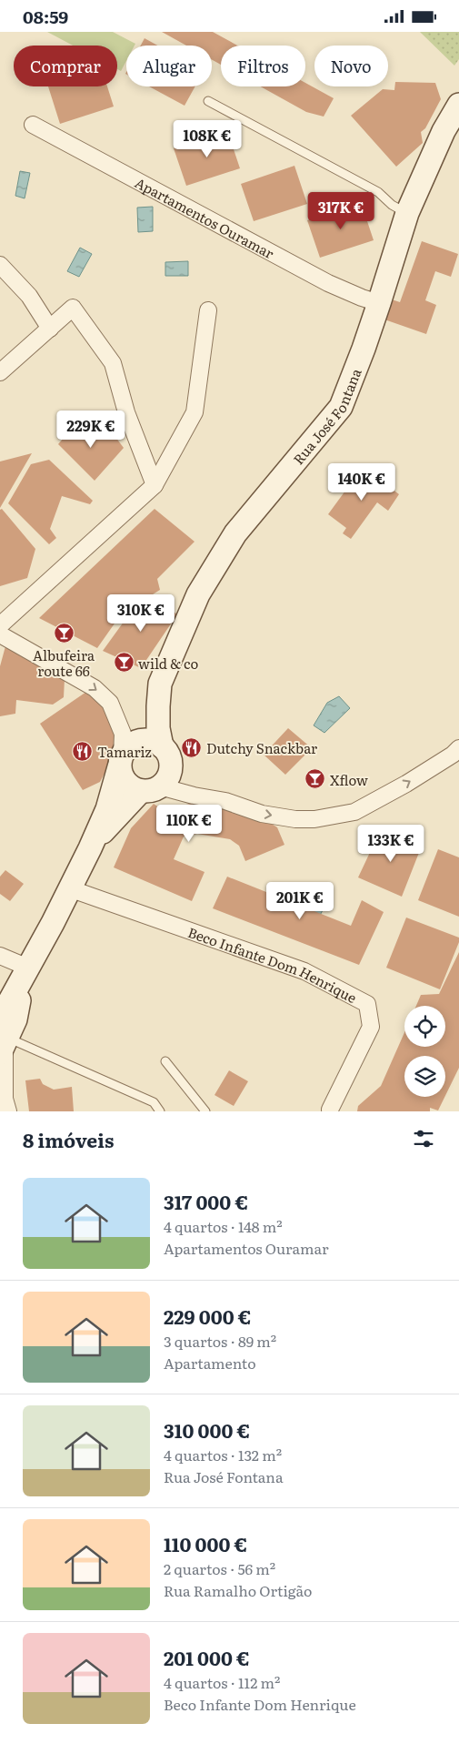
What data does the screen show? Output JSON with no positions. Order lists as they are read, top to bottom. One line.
{"streets":{"street":["Apartamentos Ouramar","Rua José Fontana","Beco Infante Dom Henrique"]},"crossings":[["Apartamentos Ouramar","Rua José Fontana"]],"places":{"bar":["Albufeira route 66","wild & co","Xflow"],"restaurant":["Dutchy Snackbar","Tamariz"]},"page":{"status":"08:59","chip":["Comprar","Alugar","Filtros","Novo"],"price":["108K €","317K €","229K €","140K €","310K €","110K €","133K €","201K €"],"heading":"8 imóveis","list":[{"name":"317 000 €","note":"4 quartos · 148 m² · Apartamentos Ouramar"},{"name":"229 000 €","note":"3 quartos · 89 m² · Apartamento"},{"name":"310 000 €","note":"4 quartos · 132 m² · Rua José Fontana"},{"name":"110 000 €","note":"2 quartos · 56 m² · Rua Ramalho Ortigão"},{"name":"201 000 €","note":"4 quartos · 112 m² · Beco Infante Dom Henrique"}]}}
